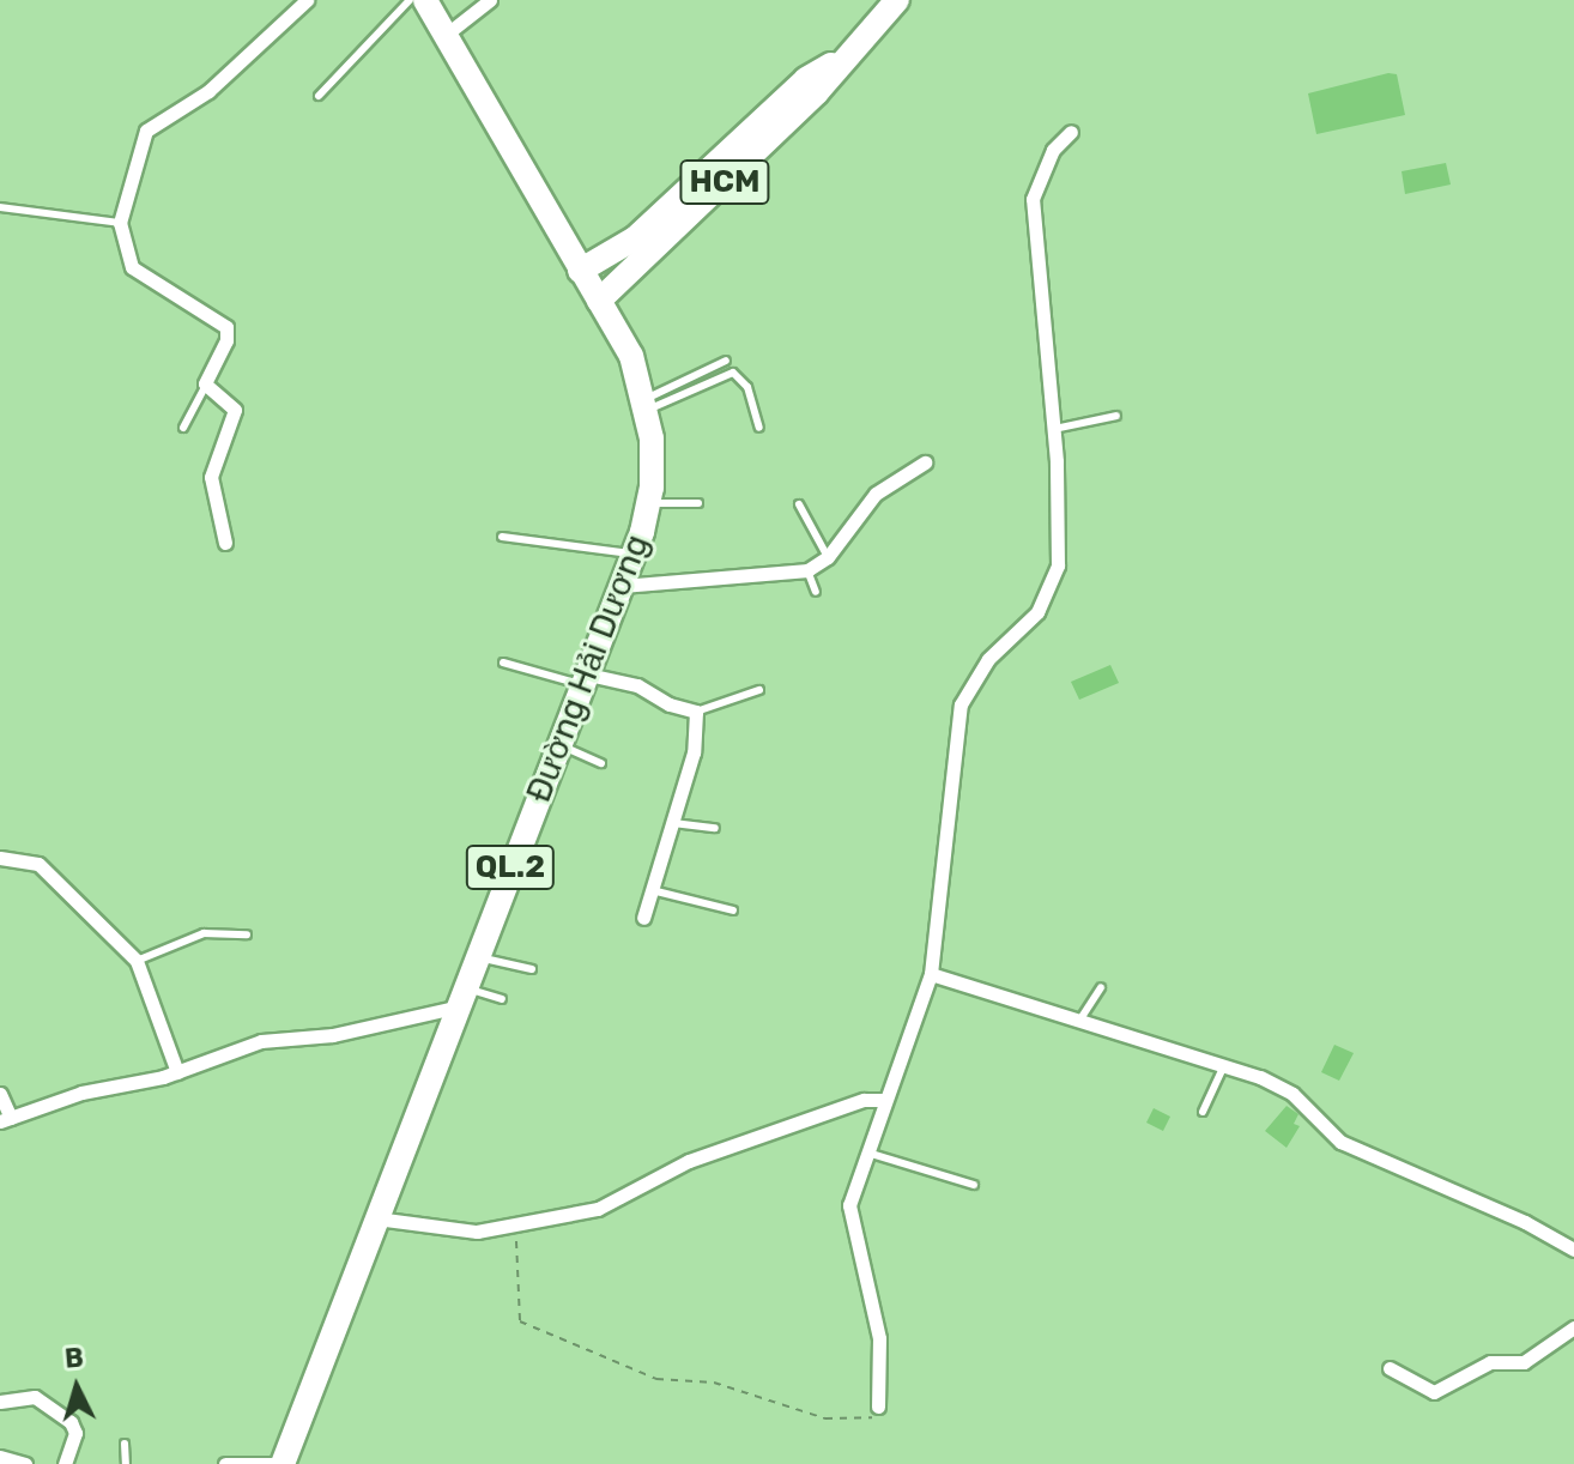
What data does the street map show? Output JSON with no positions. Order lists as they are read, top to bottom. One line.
{"streets":{"highway":["HCM","Đường Hải Dương","QL.2"]},"crossings":[["HCM","Đường Hải Dương"]],"north":"top"}
